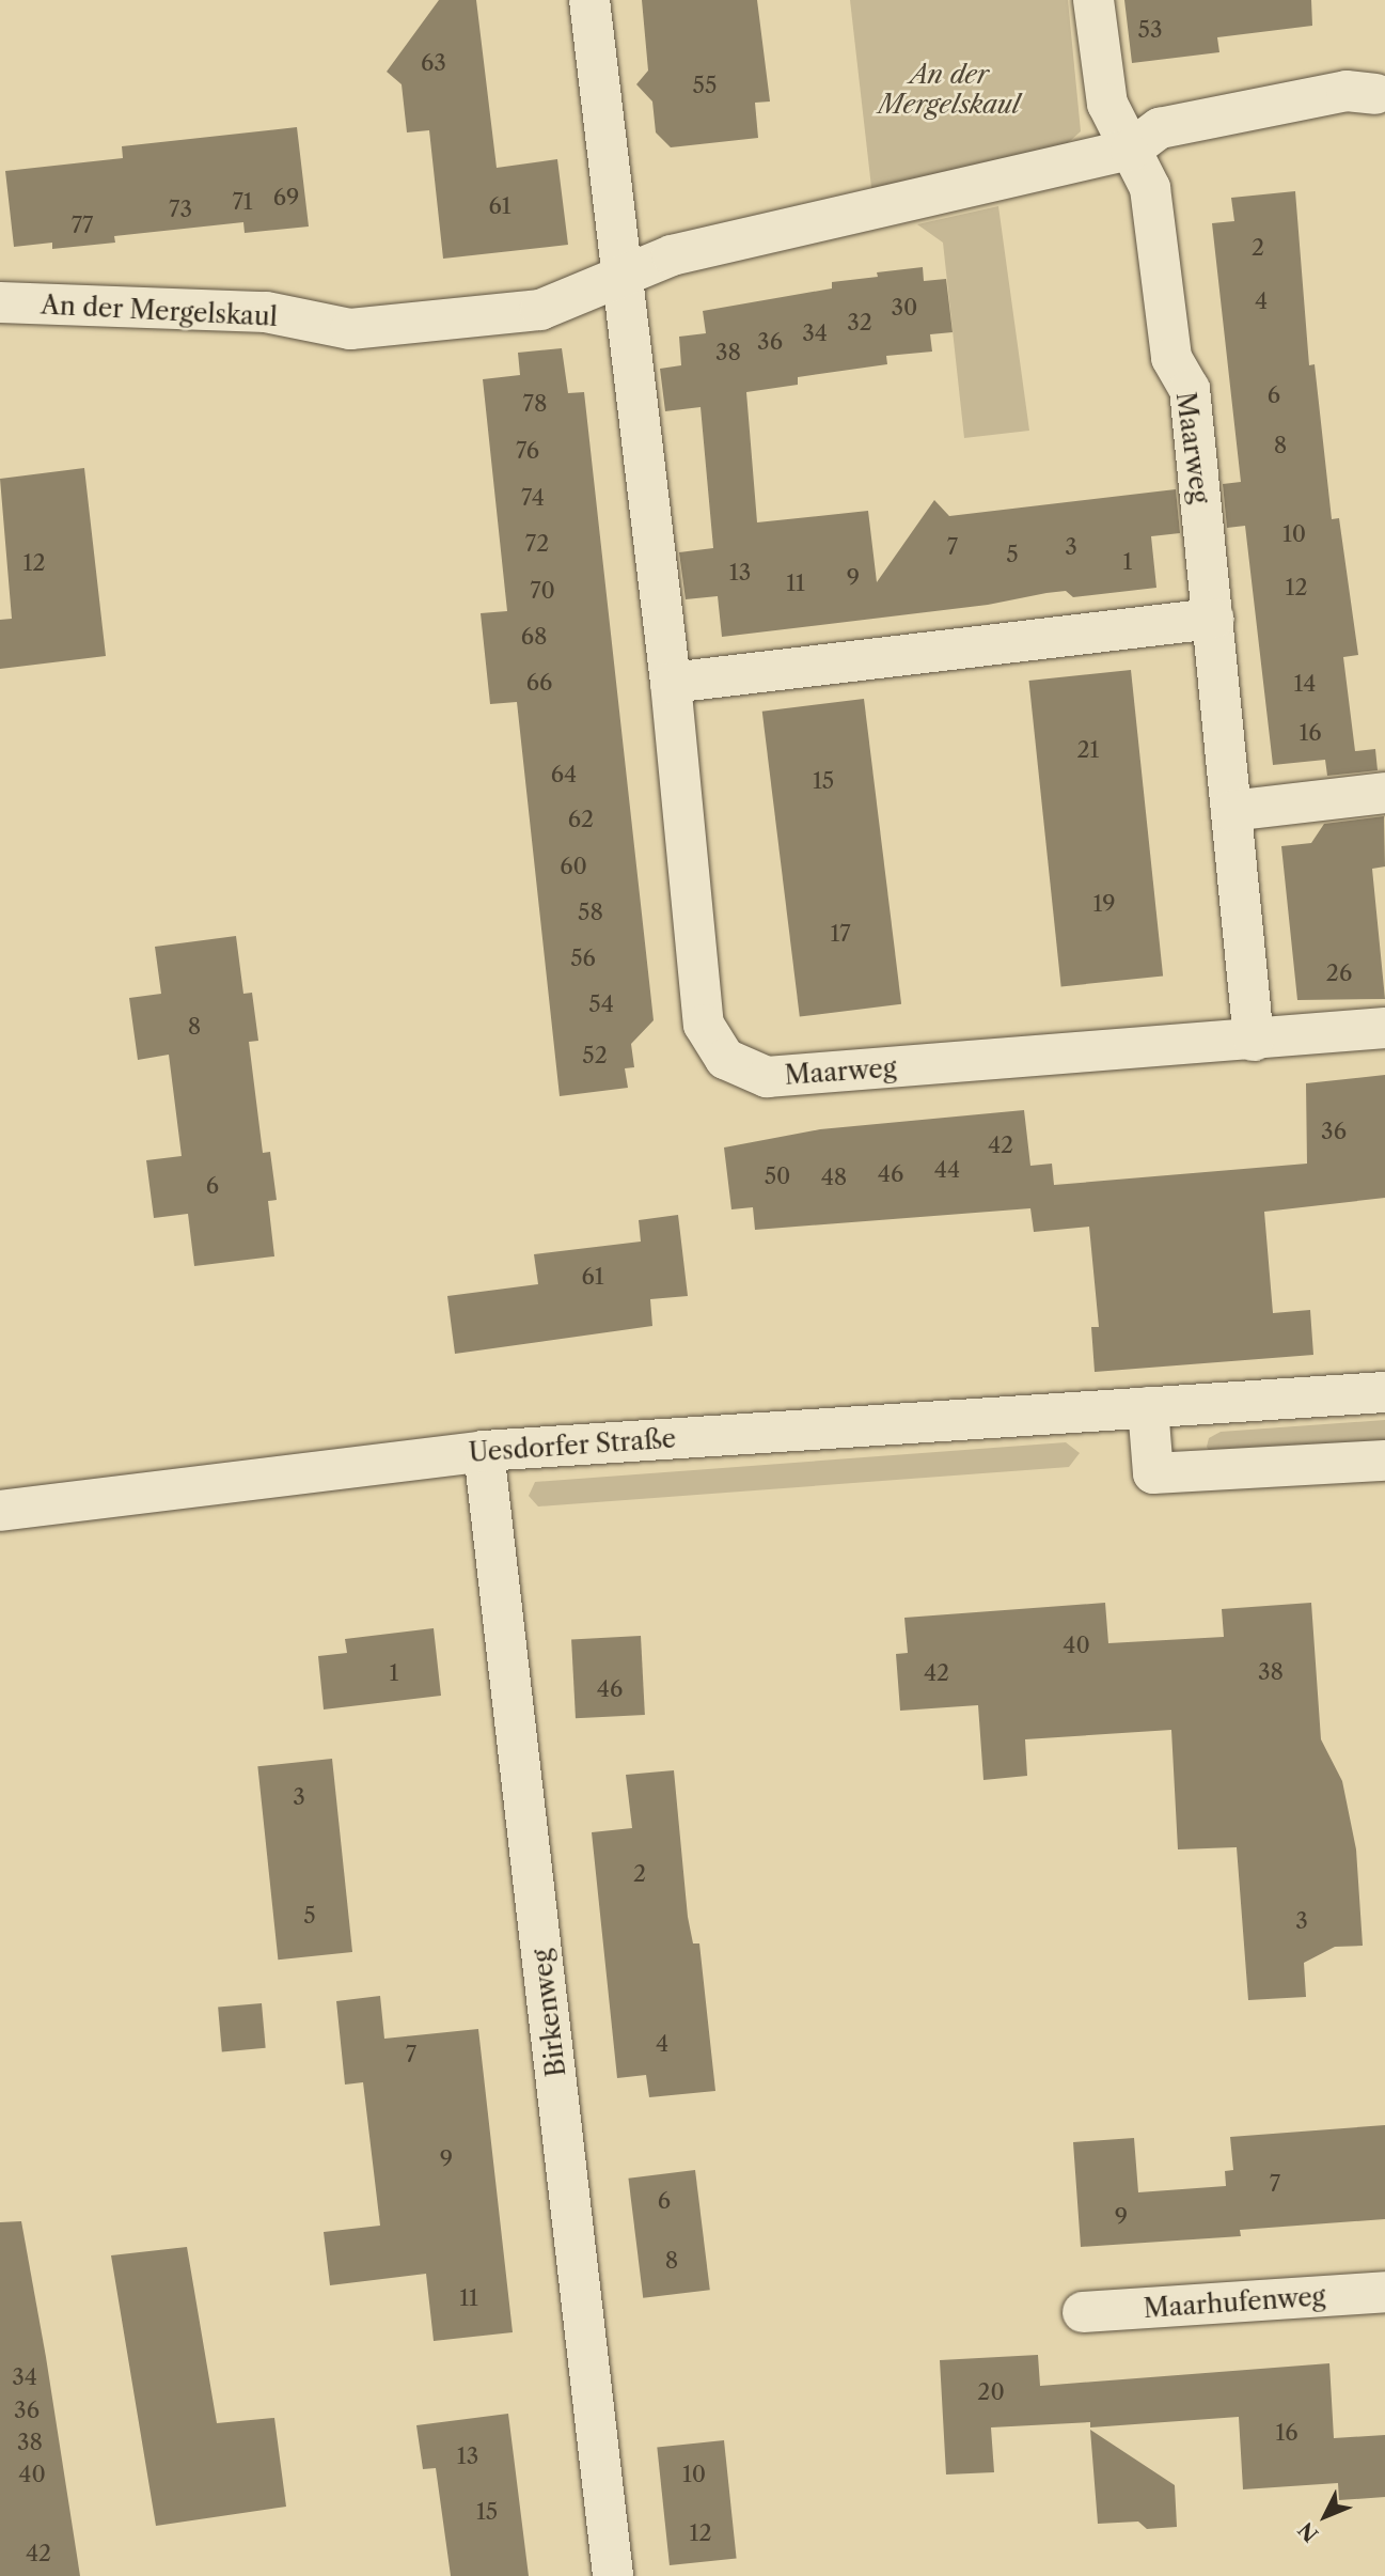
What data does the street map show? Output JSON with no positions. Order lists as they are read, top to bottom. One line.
{"streets":{"street":["An der Mergelskaul","Maarweg","Uesdorfer Straße","Birkenweg","Maarhufenweg"]},"crossings":[["An der Mergelskaul","Maarweg"],["Uesdorfer Straße","Birkenweg"]],"parks":["An der Mergelskaul"],"house_numbers":["53","63","55","69","71","61","73","77","2","4","30","32","34","36","38","6","78","8","76","74","10","72","7","3","5","1","12","13","9","11","12","70","68","66","14","16","21","64","15","62","60","19","58","17","56","26","54","8","52","36","42","44","46","50","48","6","61","40","38","1","42","46","3","2","5","3","4","7","9","7","6","9","8","11","34","20","36","16","38","13","40","10","15","12","42"],"north":"bottom left"}
